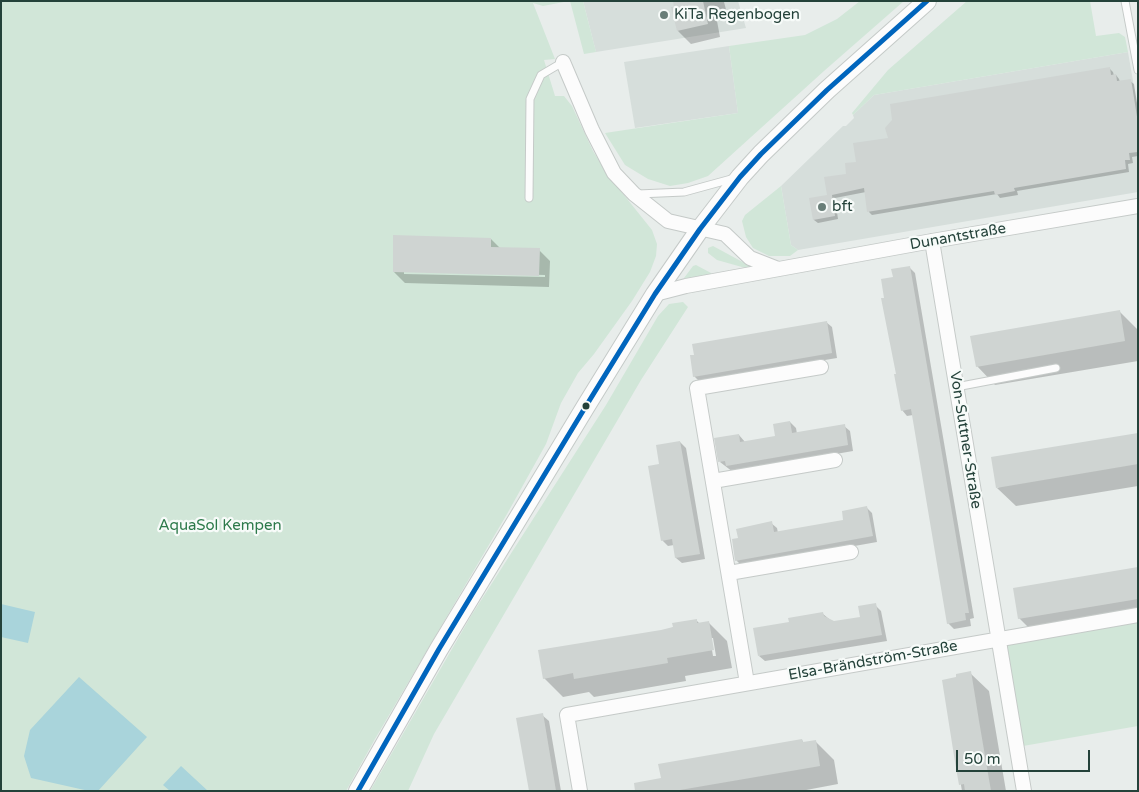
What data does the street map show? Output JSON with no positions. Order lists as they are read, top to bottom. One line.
{"streets":{"street":["Dunantstraße","Von-Suttner-Straße","Elsa-Brändström-Straße"]},"crossings":[["Dunantstraße","Von-Suttner-Straße"],["Von-Suttner-Straße","Elsa-Brändström-Straße"]],"parks":["AquaSol Kempen"],"places":["KiTa Regenbogen","bft"],"scale_bar":"50 m"}
